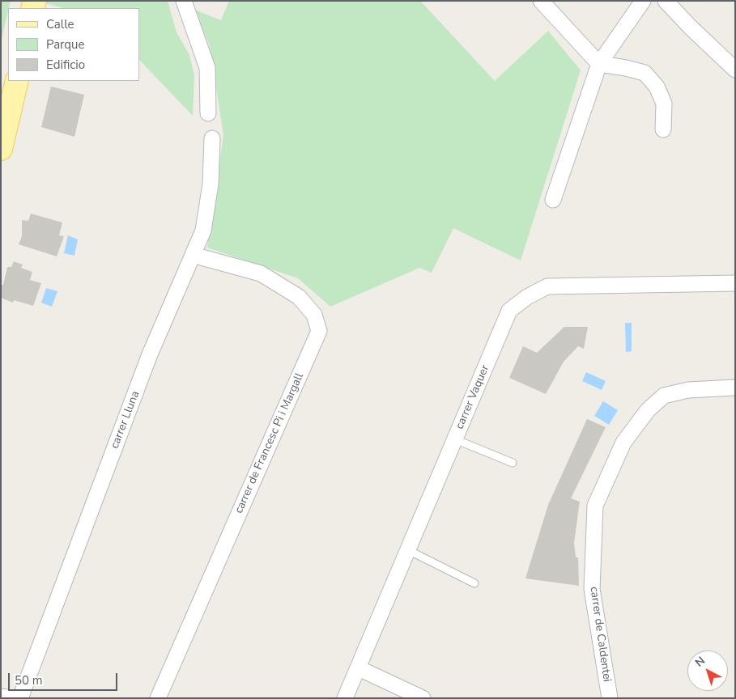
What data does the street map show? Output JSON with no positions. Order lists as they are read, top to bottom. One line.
{"streets":{"street":["carrer Vaquer","carrer Lluna","carrer de Francesc Pi i Margall","carrer de Caldentei"]},"crossings":[["carrer Lluna","carrer de Francesc Pi i Margall"]],"legend":["Calle","Parque","Edificio"],"scale_bar":"50 m","north":"top left"}
